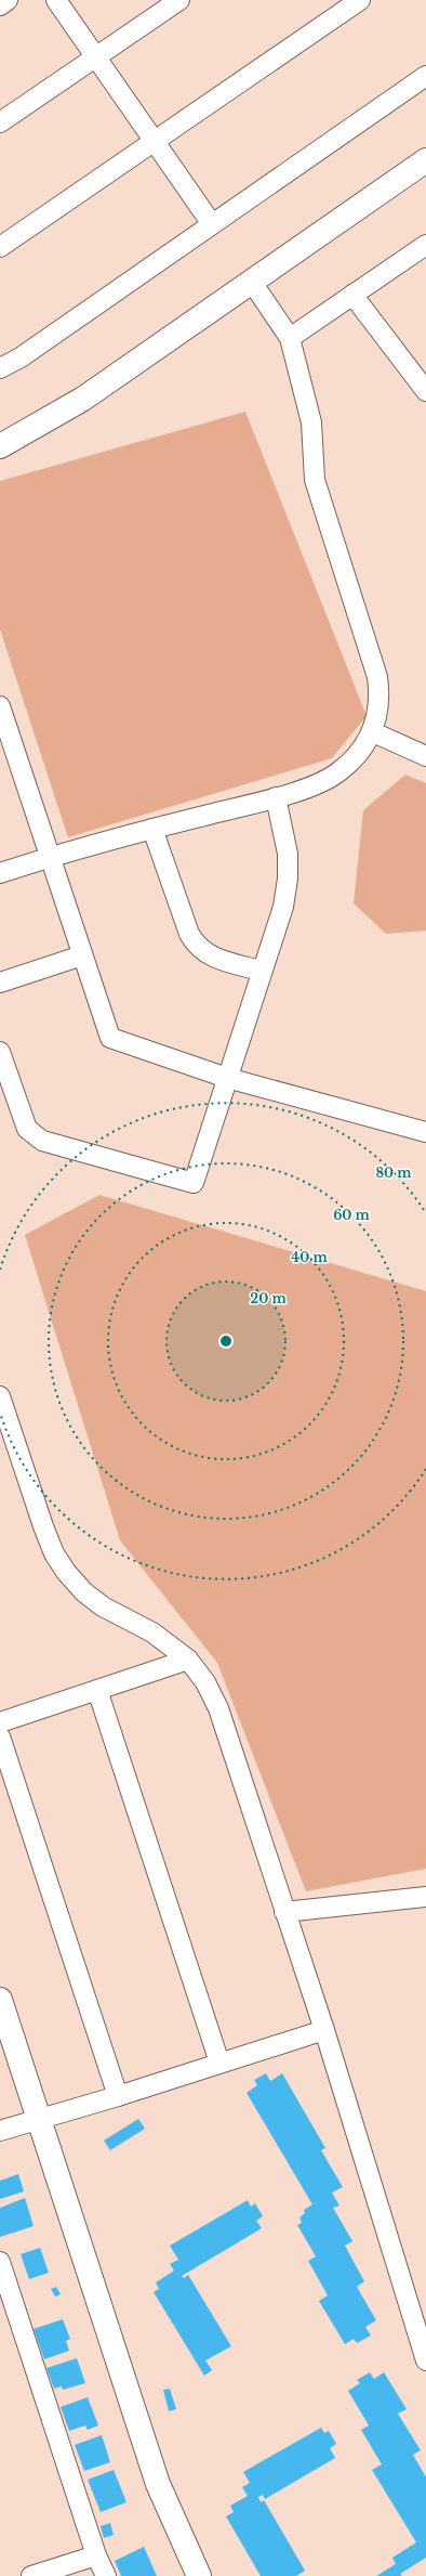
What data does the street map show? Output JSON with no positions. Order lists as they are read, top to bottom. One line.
{"rings":["80 m","60 m","40 m","20 m"]}
